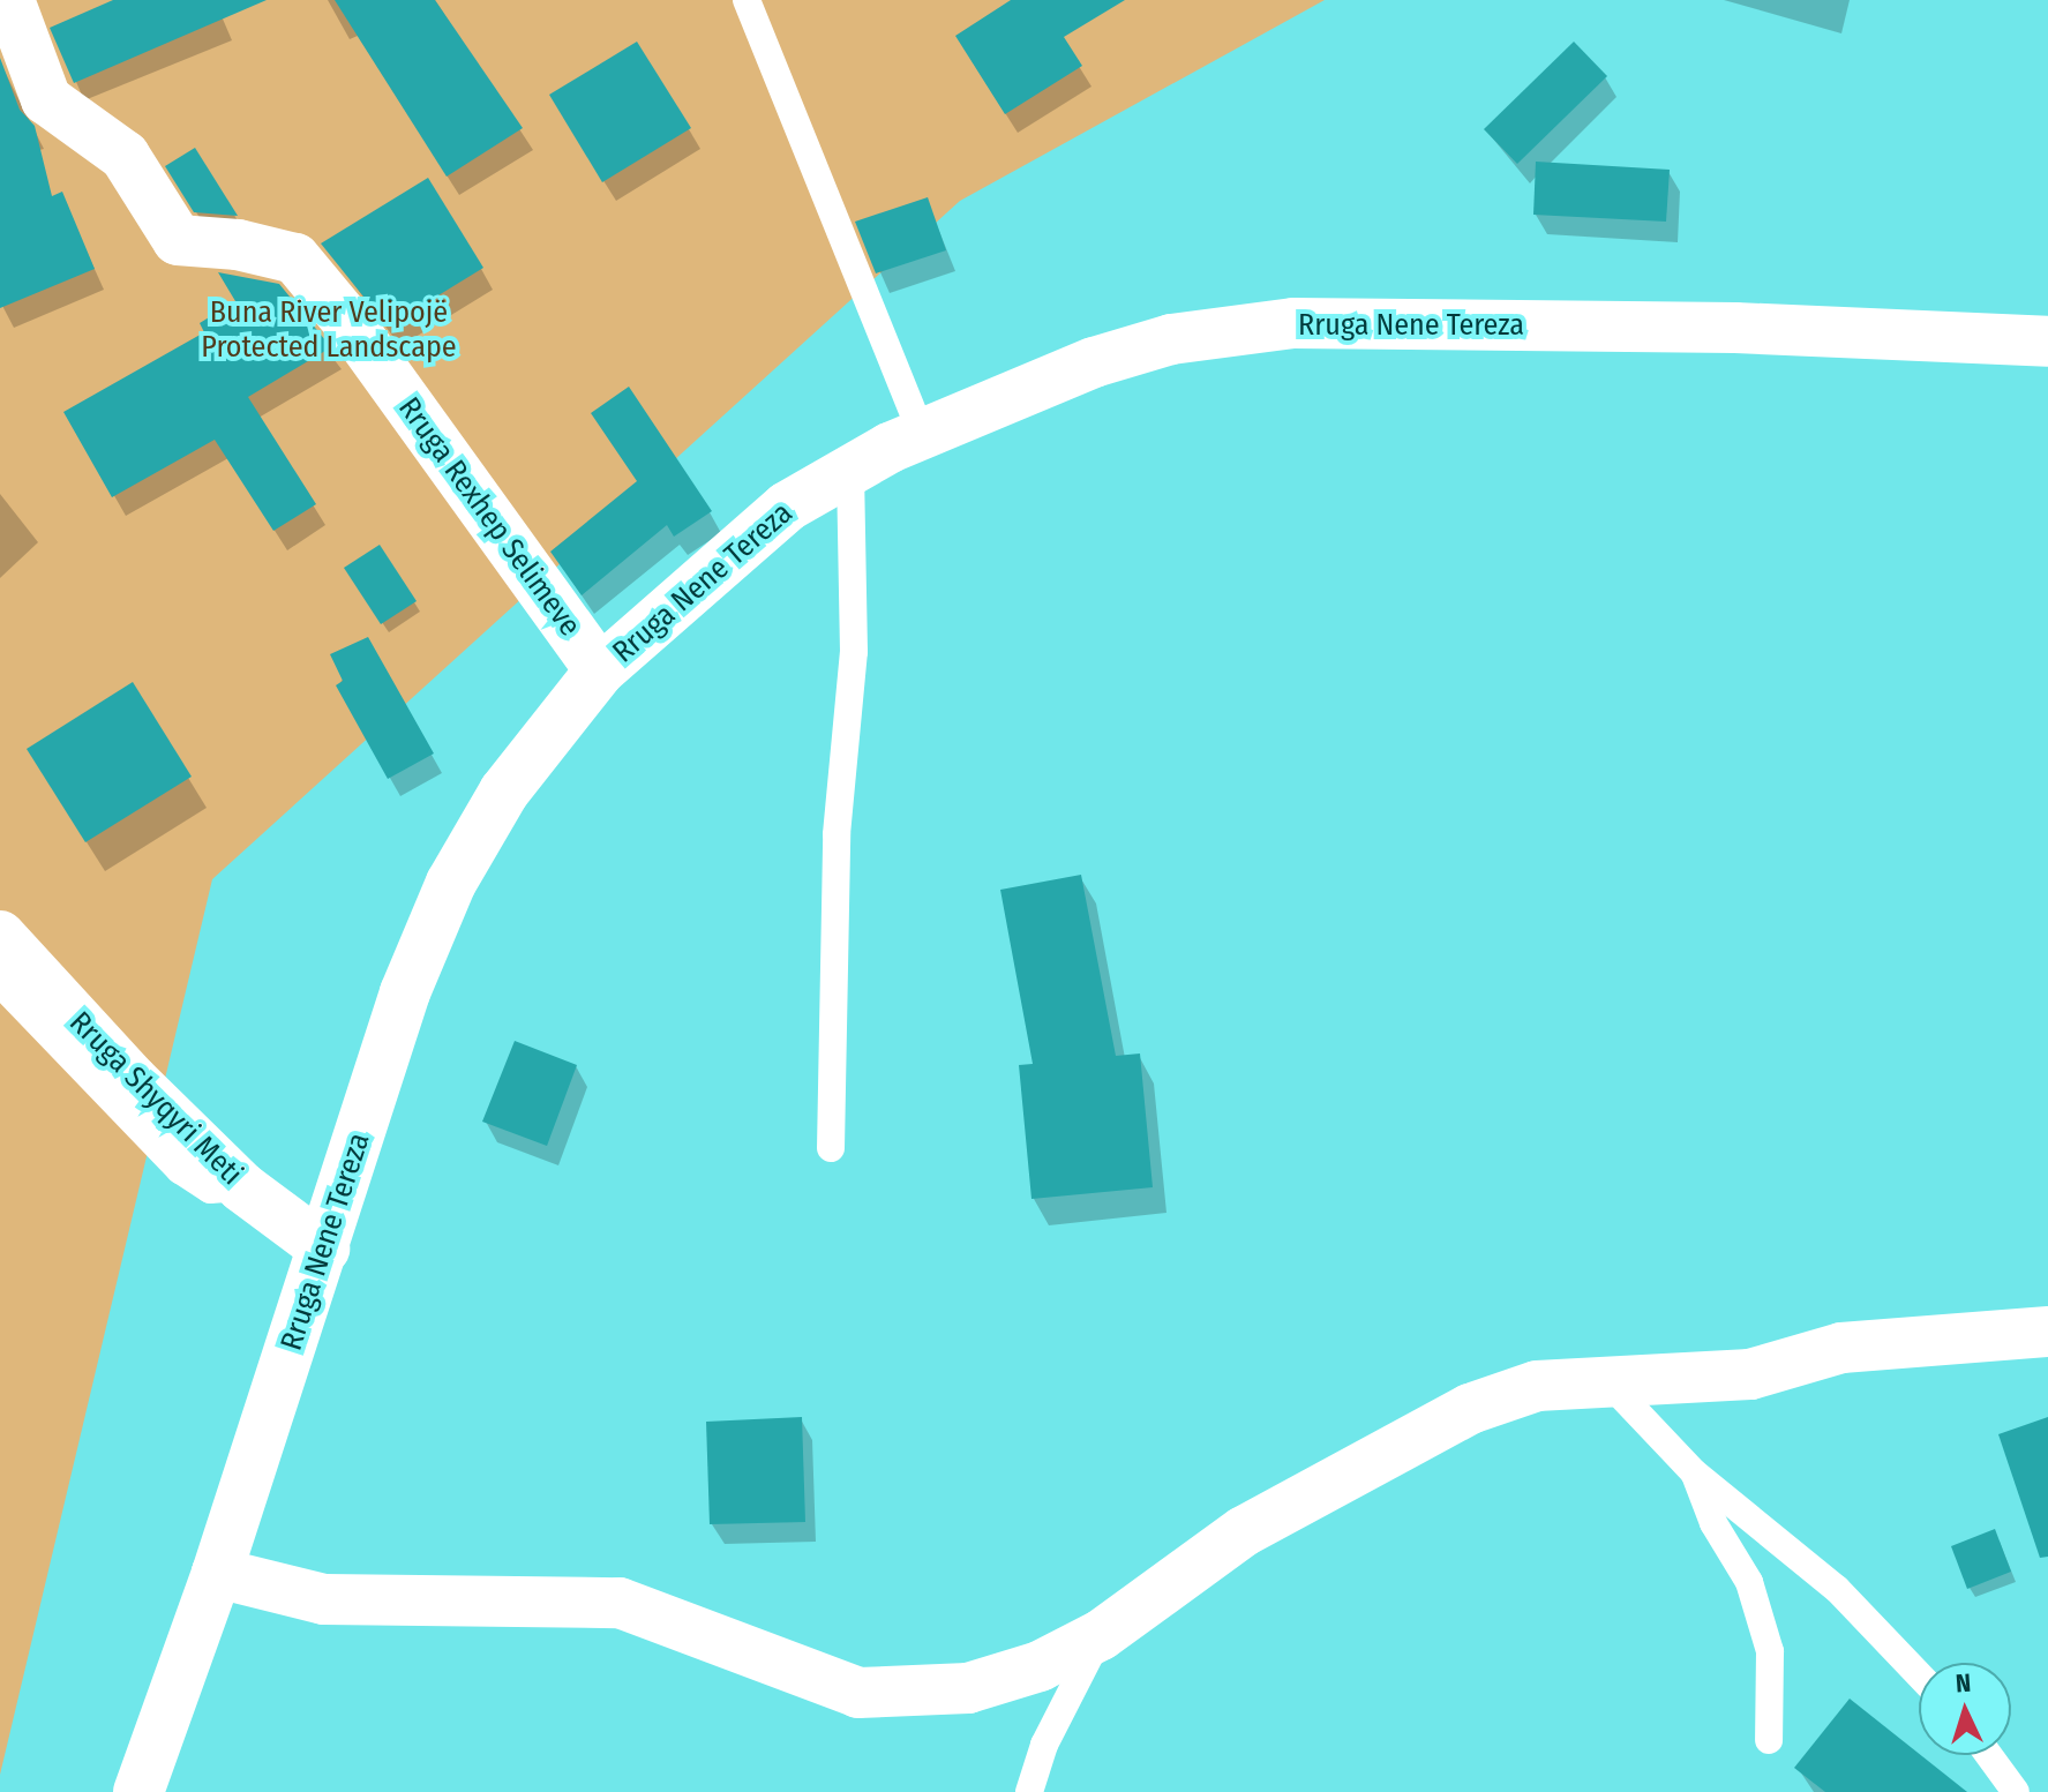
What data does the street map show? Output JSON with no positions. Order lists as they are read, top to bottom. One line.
{"streets":{"street":["Rruga Nene Tereza","Rruga Rexhep Selimeve","Rruga Shyqyri Meti"]},"crossings":[["Rruga Nene Tereza","Rruga Rexhep Selimeve"],["Rruga Nene Tereza","Rruga Shyqyri Meti"]],"parks":["Buna River Velipojë Protected Landscape"],"north":"top"}
